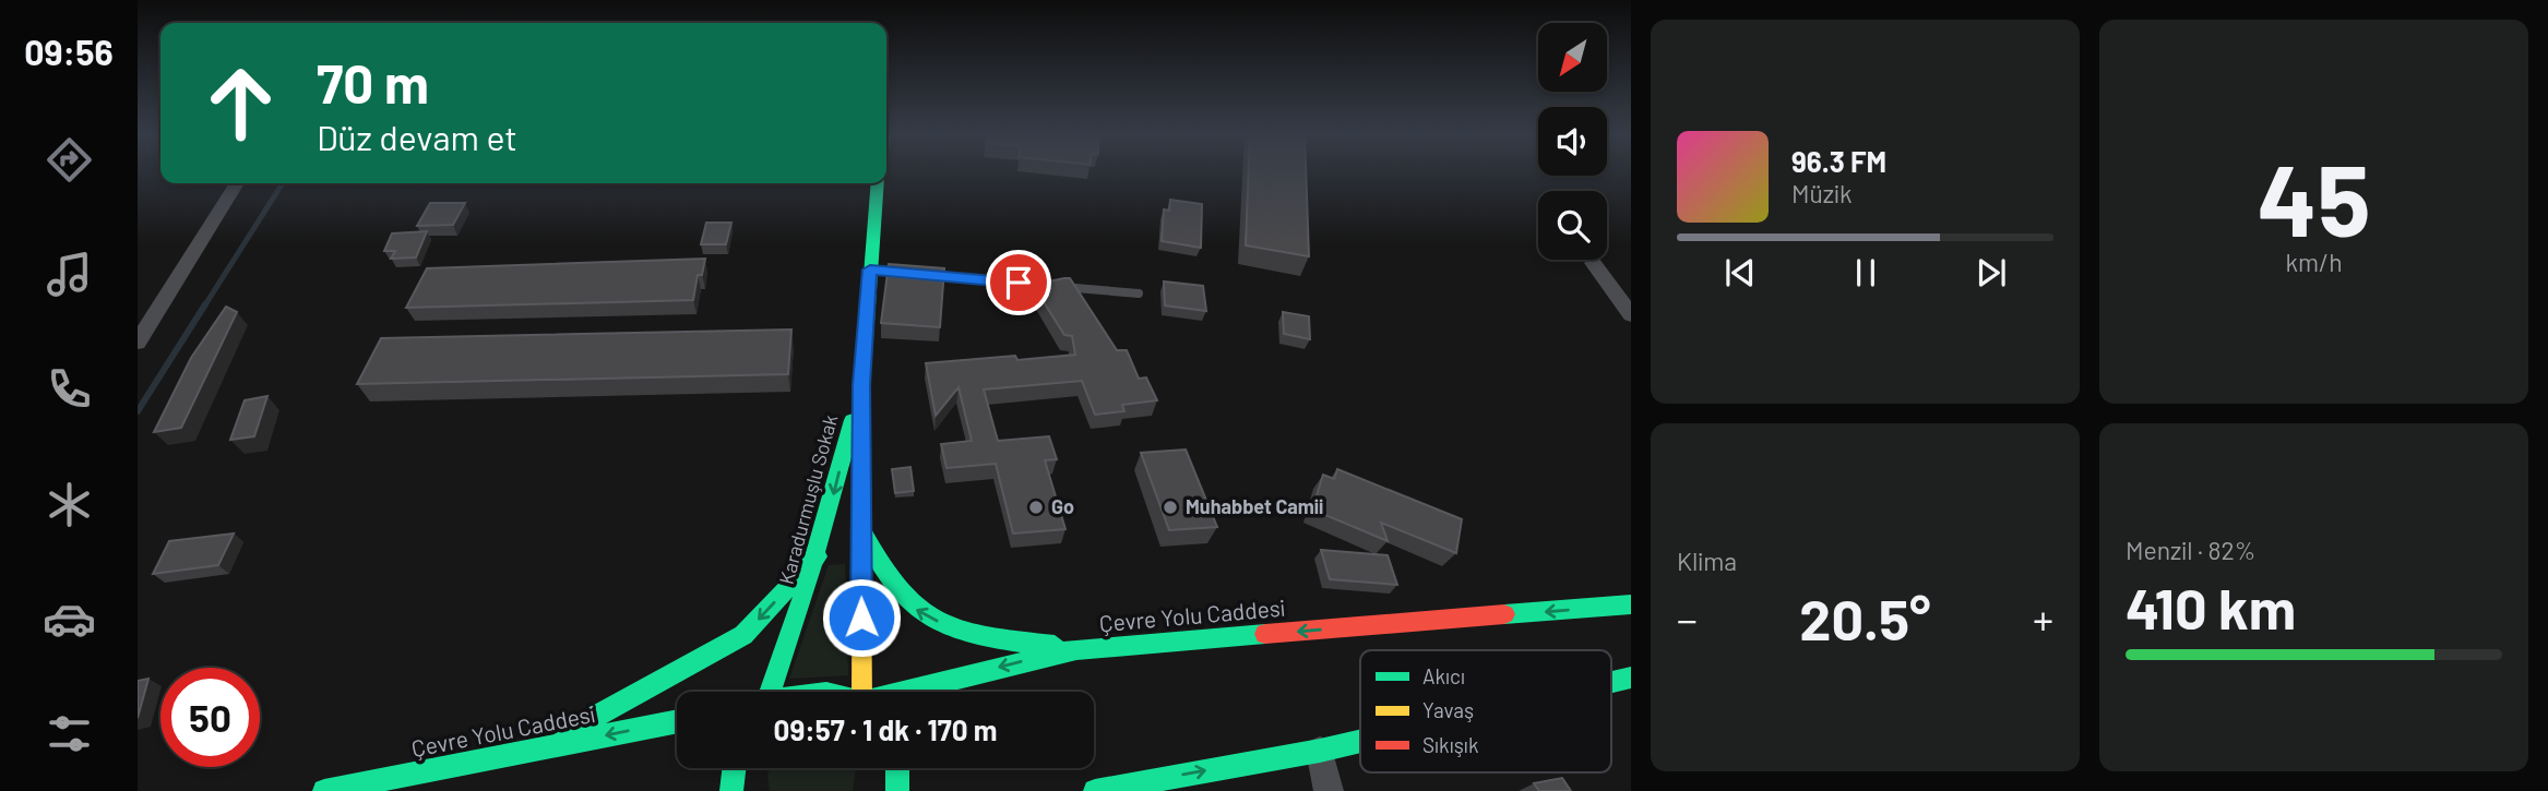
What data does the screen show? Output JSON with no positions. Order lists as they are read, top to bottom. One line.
{"streets":{"main road":["Karadurmuşlu Sokak","Çevre Yolu Caddesi"]},"places":["Go","Muhabbet Camii"],"legend":["Akıcı","Yavaş","Sıkışık"],"north":"bottom left","page":{"tabs":"09:56","tile":[["45","km/h"],"Klima",["Menzil · 82%","410 km"]],"turn":["70 m","Düz devam et"],"song":["96.3 FM","Müzik"],"heat":["−","20.5°","+"],"limit":"50","trip":"09:57 · 1 dk · 170 m"}}
